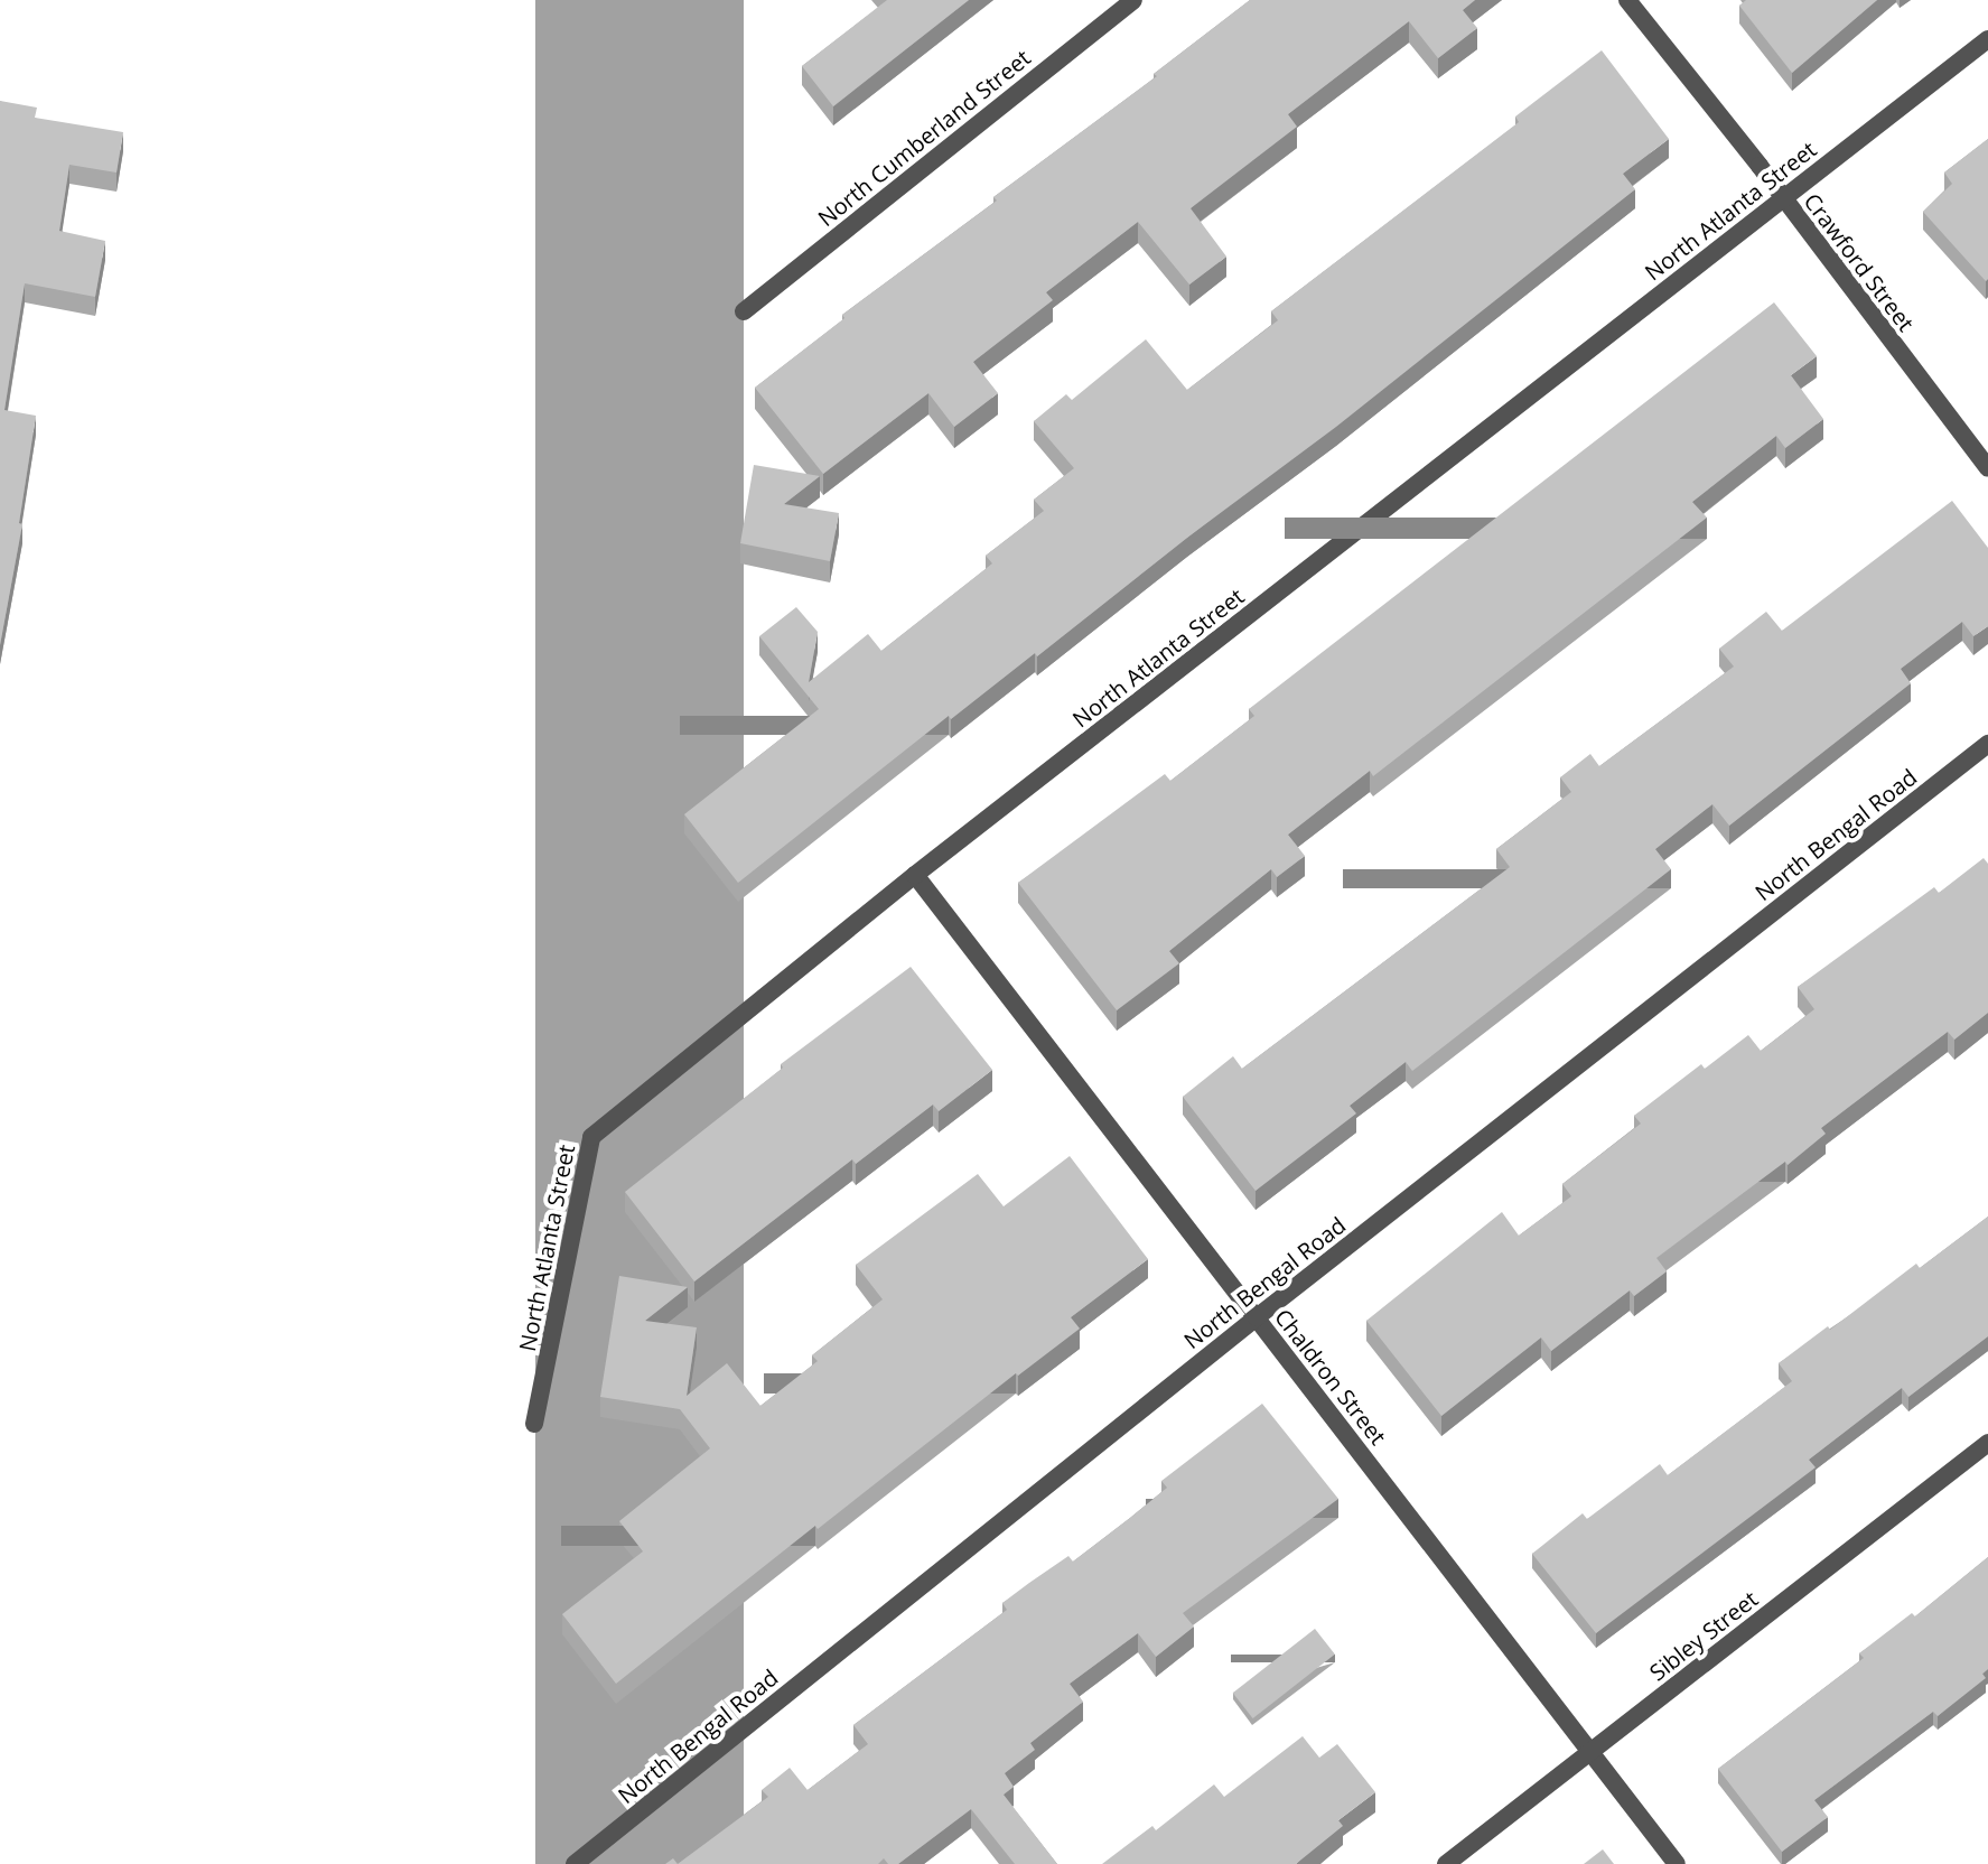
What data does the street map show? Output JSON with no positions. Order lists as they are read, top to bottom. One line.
{"streets":{"street":["North Cumberland Street","North Atlanta Street","Crawford Street","North Bengal Road","Chaldron Street","Sibley Street"]},"crossings":[["North Atlanta Street","Crawford Street"],["North Atlanta Street","Chaldron Street"],["North Bengal Road","Chaldron Street"],["Chaldron Street","Sibley Street"]]}
